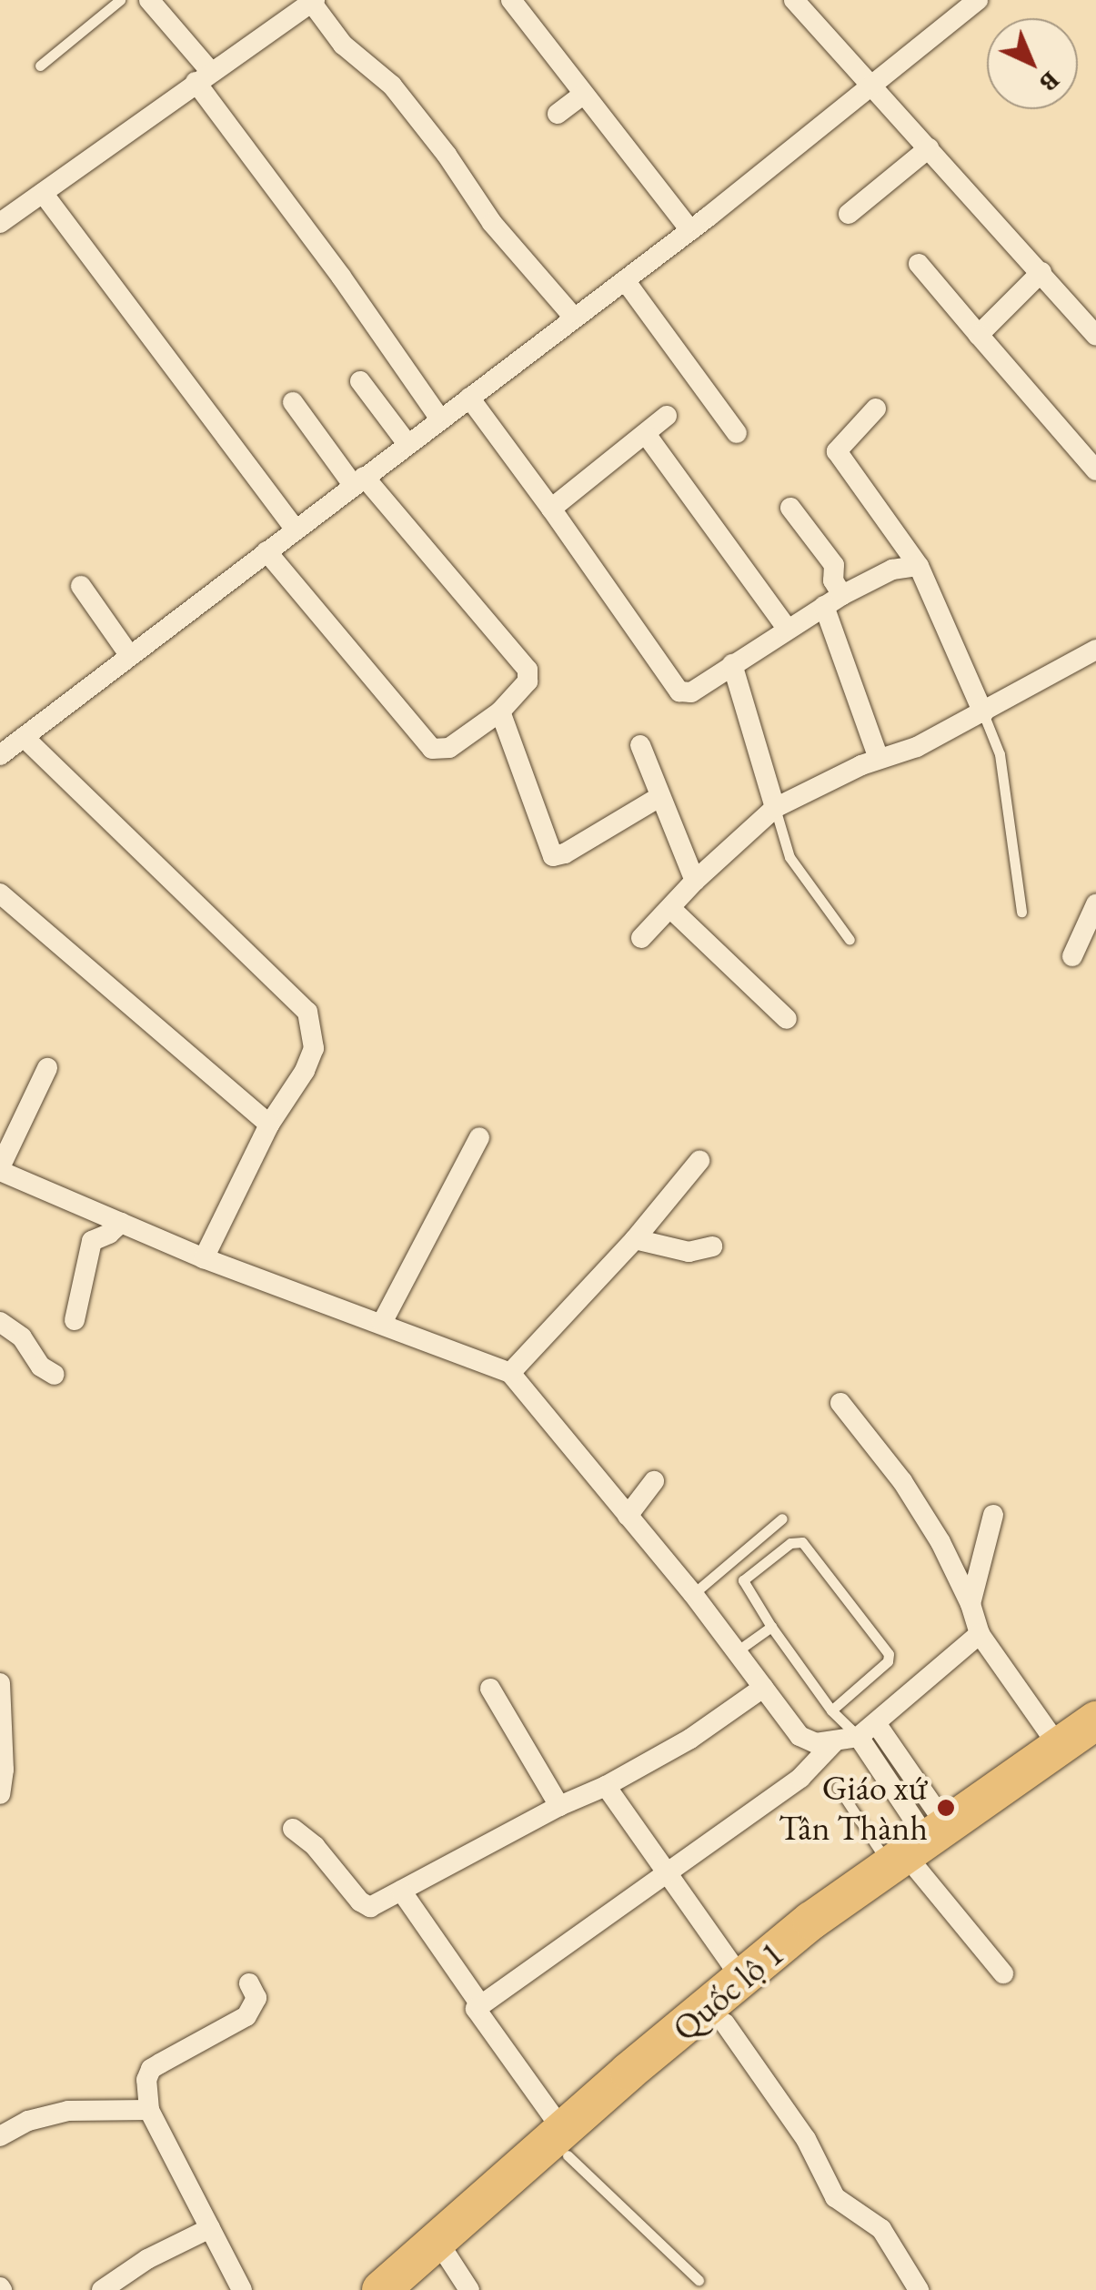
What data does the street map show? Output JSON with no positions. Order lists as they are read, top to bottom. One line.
{"streets":{"highway":["Quốc lộ 1"]},"places":["Giáo xứ Tân Thành"],"north":"bottom right"}
